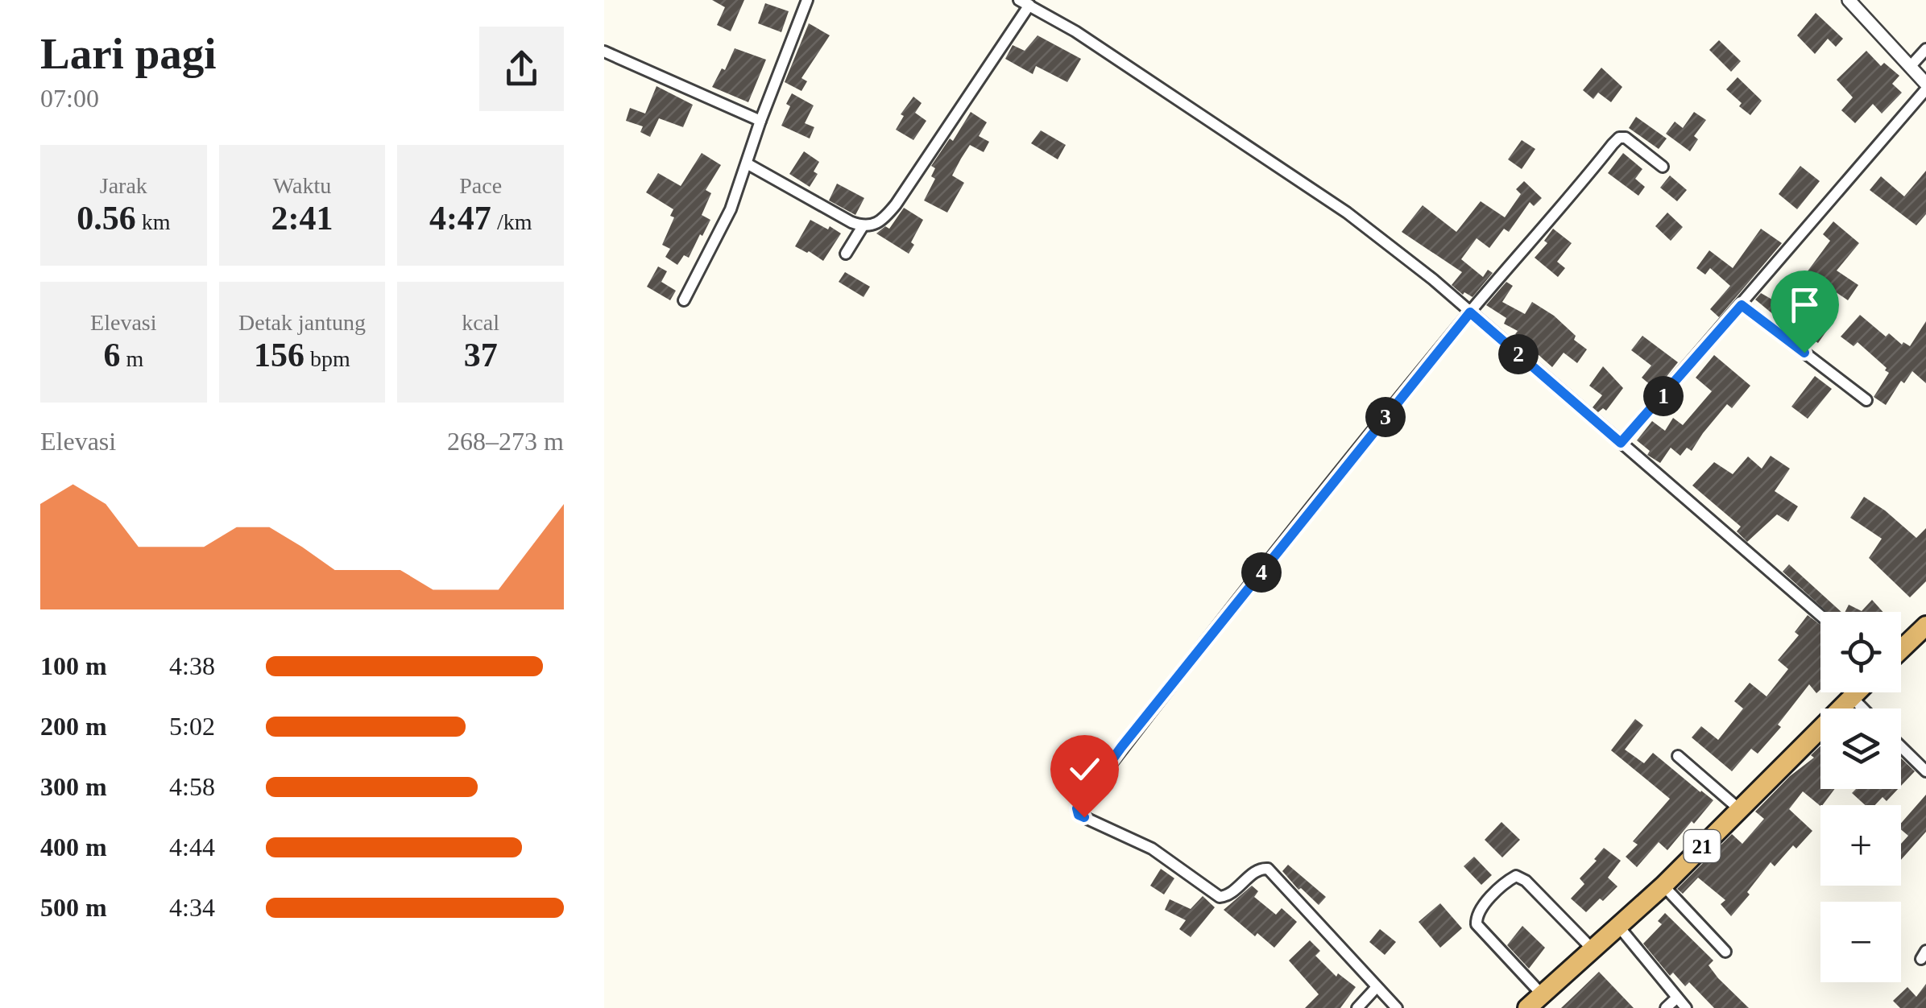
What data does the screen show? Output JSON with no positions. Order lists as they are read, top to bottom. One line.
{"streets":{"highway":["21"]},"page":{"heading":["Lari pagi","07:00"],"stats":[["Jarak","0.56 km"],["Waktu","2:41"],["Pace","4:47 /km"],["Elevasi","6 m"],["Detak jantung","156 bpm"],["kcal","37"]],"pins":["2","1","3","4"],"chart":["Elevasi","268–273 m"],"map_buttons":["+","−"],"list":[{"name":"100 m","note":"4:38"},{"name":"200 m","note":"5:02"},{"name":"300 m","note":"4:58"},{"name":"400 m","note":"4:44"},{"name":"500 m","note":"4:34"}]}}
